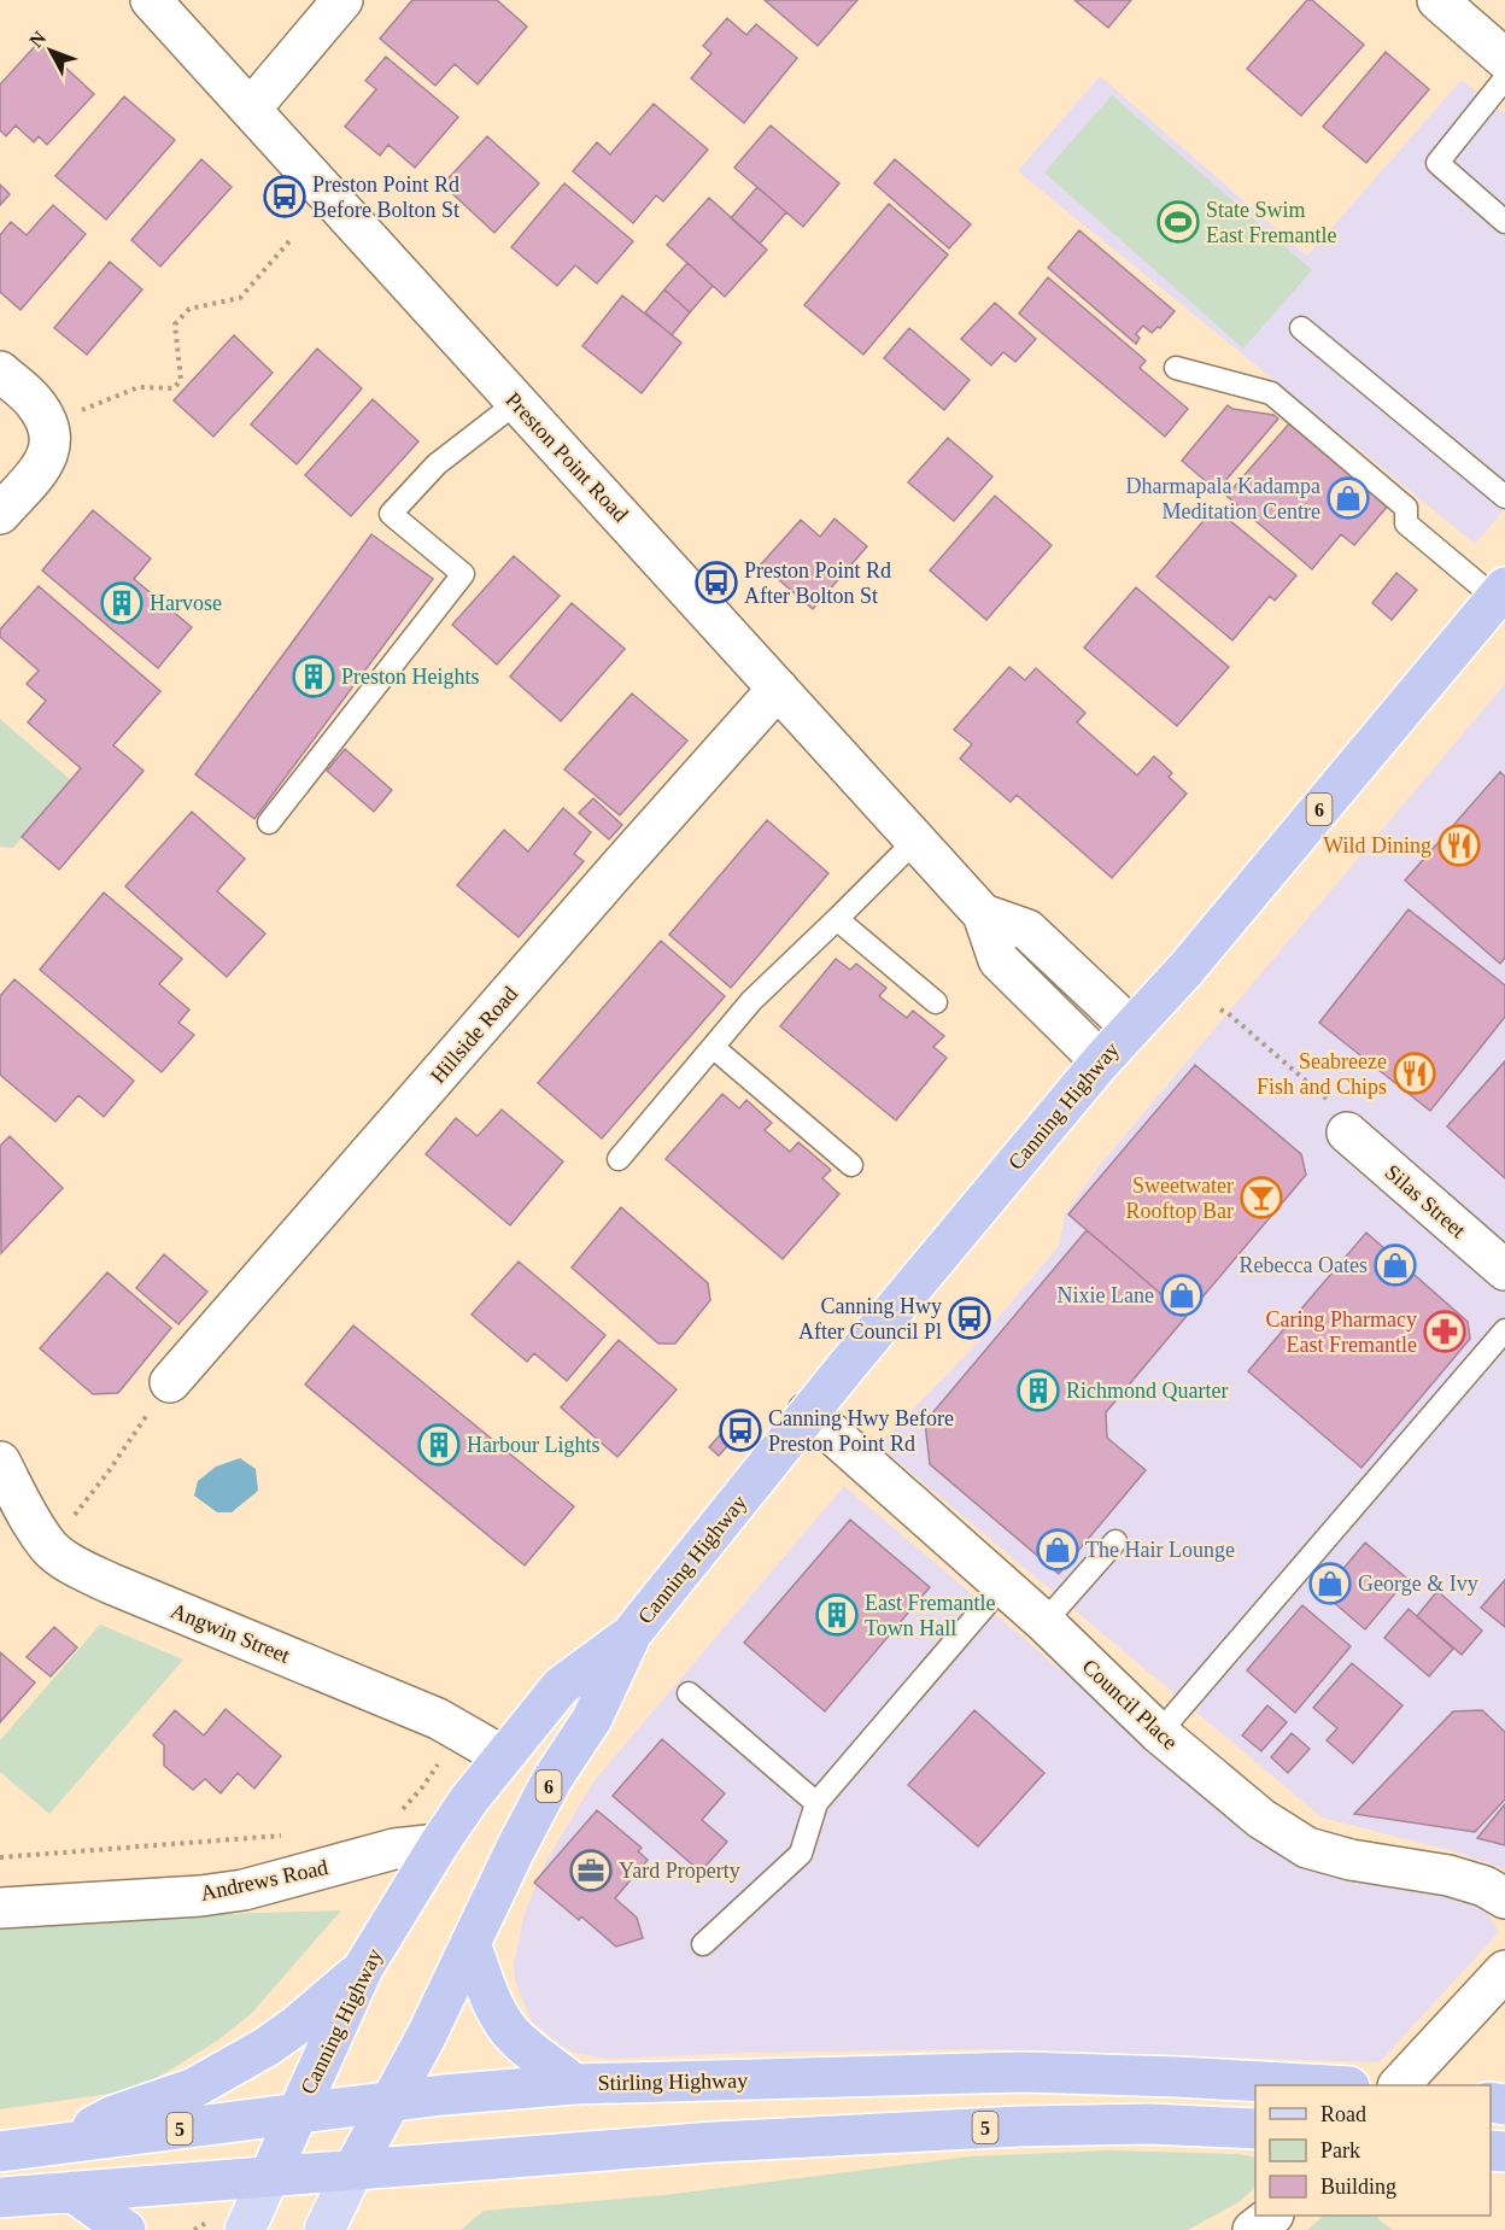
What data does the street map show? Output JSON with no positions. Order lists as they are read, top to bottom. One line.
{"streets":{"highway":["6","Canning Highway","Stirling Highway","5"],"street":["Preston Point Road","Hillside Road","Silas Street","Angwin Street","Council Place","Andrews Road"]},"crossings":[["Preston Point Road","Hillside Road"],["Preston Point Road","Canning Highway"],["Canning Highway","Angwin Street"],["Canning Highway","Council Place"],["Canning Highway","Andrews Road"],["Canning Highway","Stirling Highway"],["Canning Highway","5"]],"places":{"bus stop":["Preston Point Rd Before Bolton St","Preston Point Rd After Bolton St","Canning Hwy After Council Pl","Canning Hwy Before Preston Point Rd"],"sports":["State Swim East Fremantle"],"shop":["Dharmapala Kadampa Meditation Centre","Rebecca Oates","Nixie Lane","The Hair Lounge","George & Ivy"],"building":["Harvose","Preston Heights","Richmond Quarter","Harbour Lights","East Fremantle Town Hall"],"restaurant":["Wild Dining","Seabreeze Fish and Chips"],"bar":["Sweetwater Rooftop Bar"],"pharmacy":["Caring Pharmacy East Fremantle"],"office":["Yard Property"]},"legend":["Road","Park","Building"],"north":"top left"}
